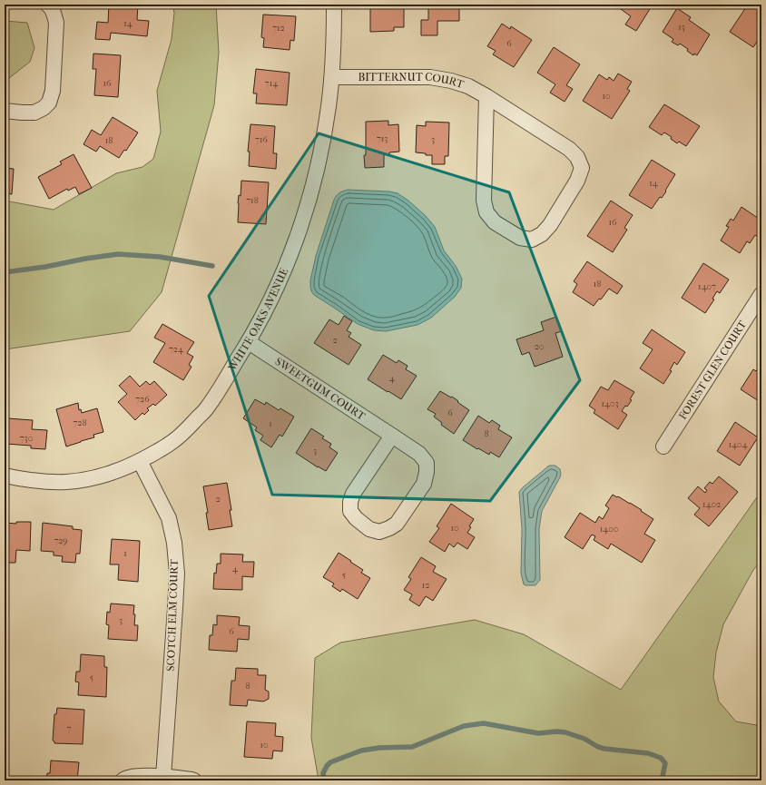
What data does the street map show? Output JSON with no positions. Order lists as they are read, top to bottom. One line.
{"streets":{"street":["BITTERNUT COURT","WHITE OAKS AVENUE","FOREST GLEN COURT","SWEETGUM COURT","SCOTCH ELM COURT"]},"crossings":[["BITTERNUT COURT","WHITE OAKS AVENUE"],["WHITE OAKS AVENUE","SWEETGUM COURT"],["WHITE OAKS AVENUE","SCOTCH ELM COURT"]],"house_numbers":["14","13","712","6","16","714","10","713","716","3","18","14","718","16","18","1407","2","20","724","4","726","1403","6","728","1","8","730","1404","3","2","1402","10","1400","729","1","4","5","12","3","6","5","8","7","10"]}
